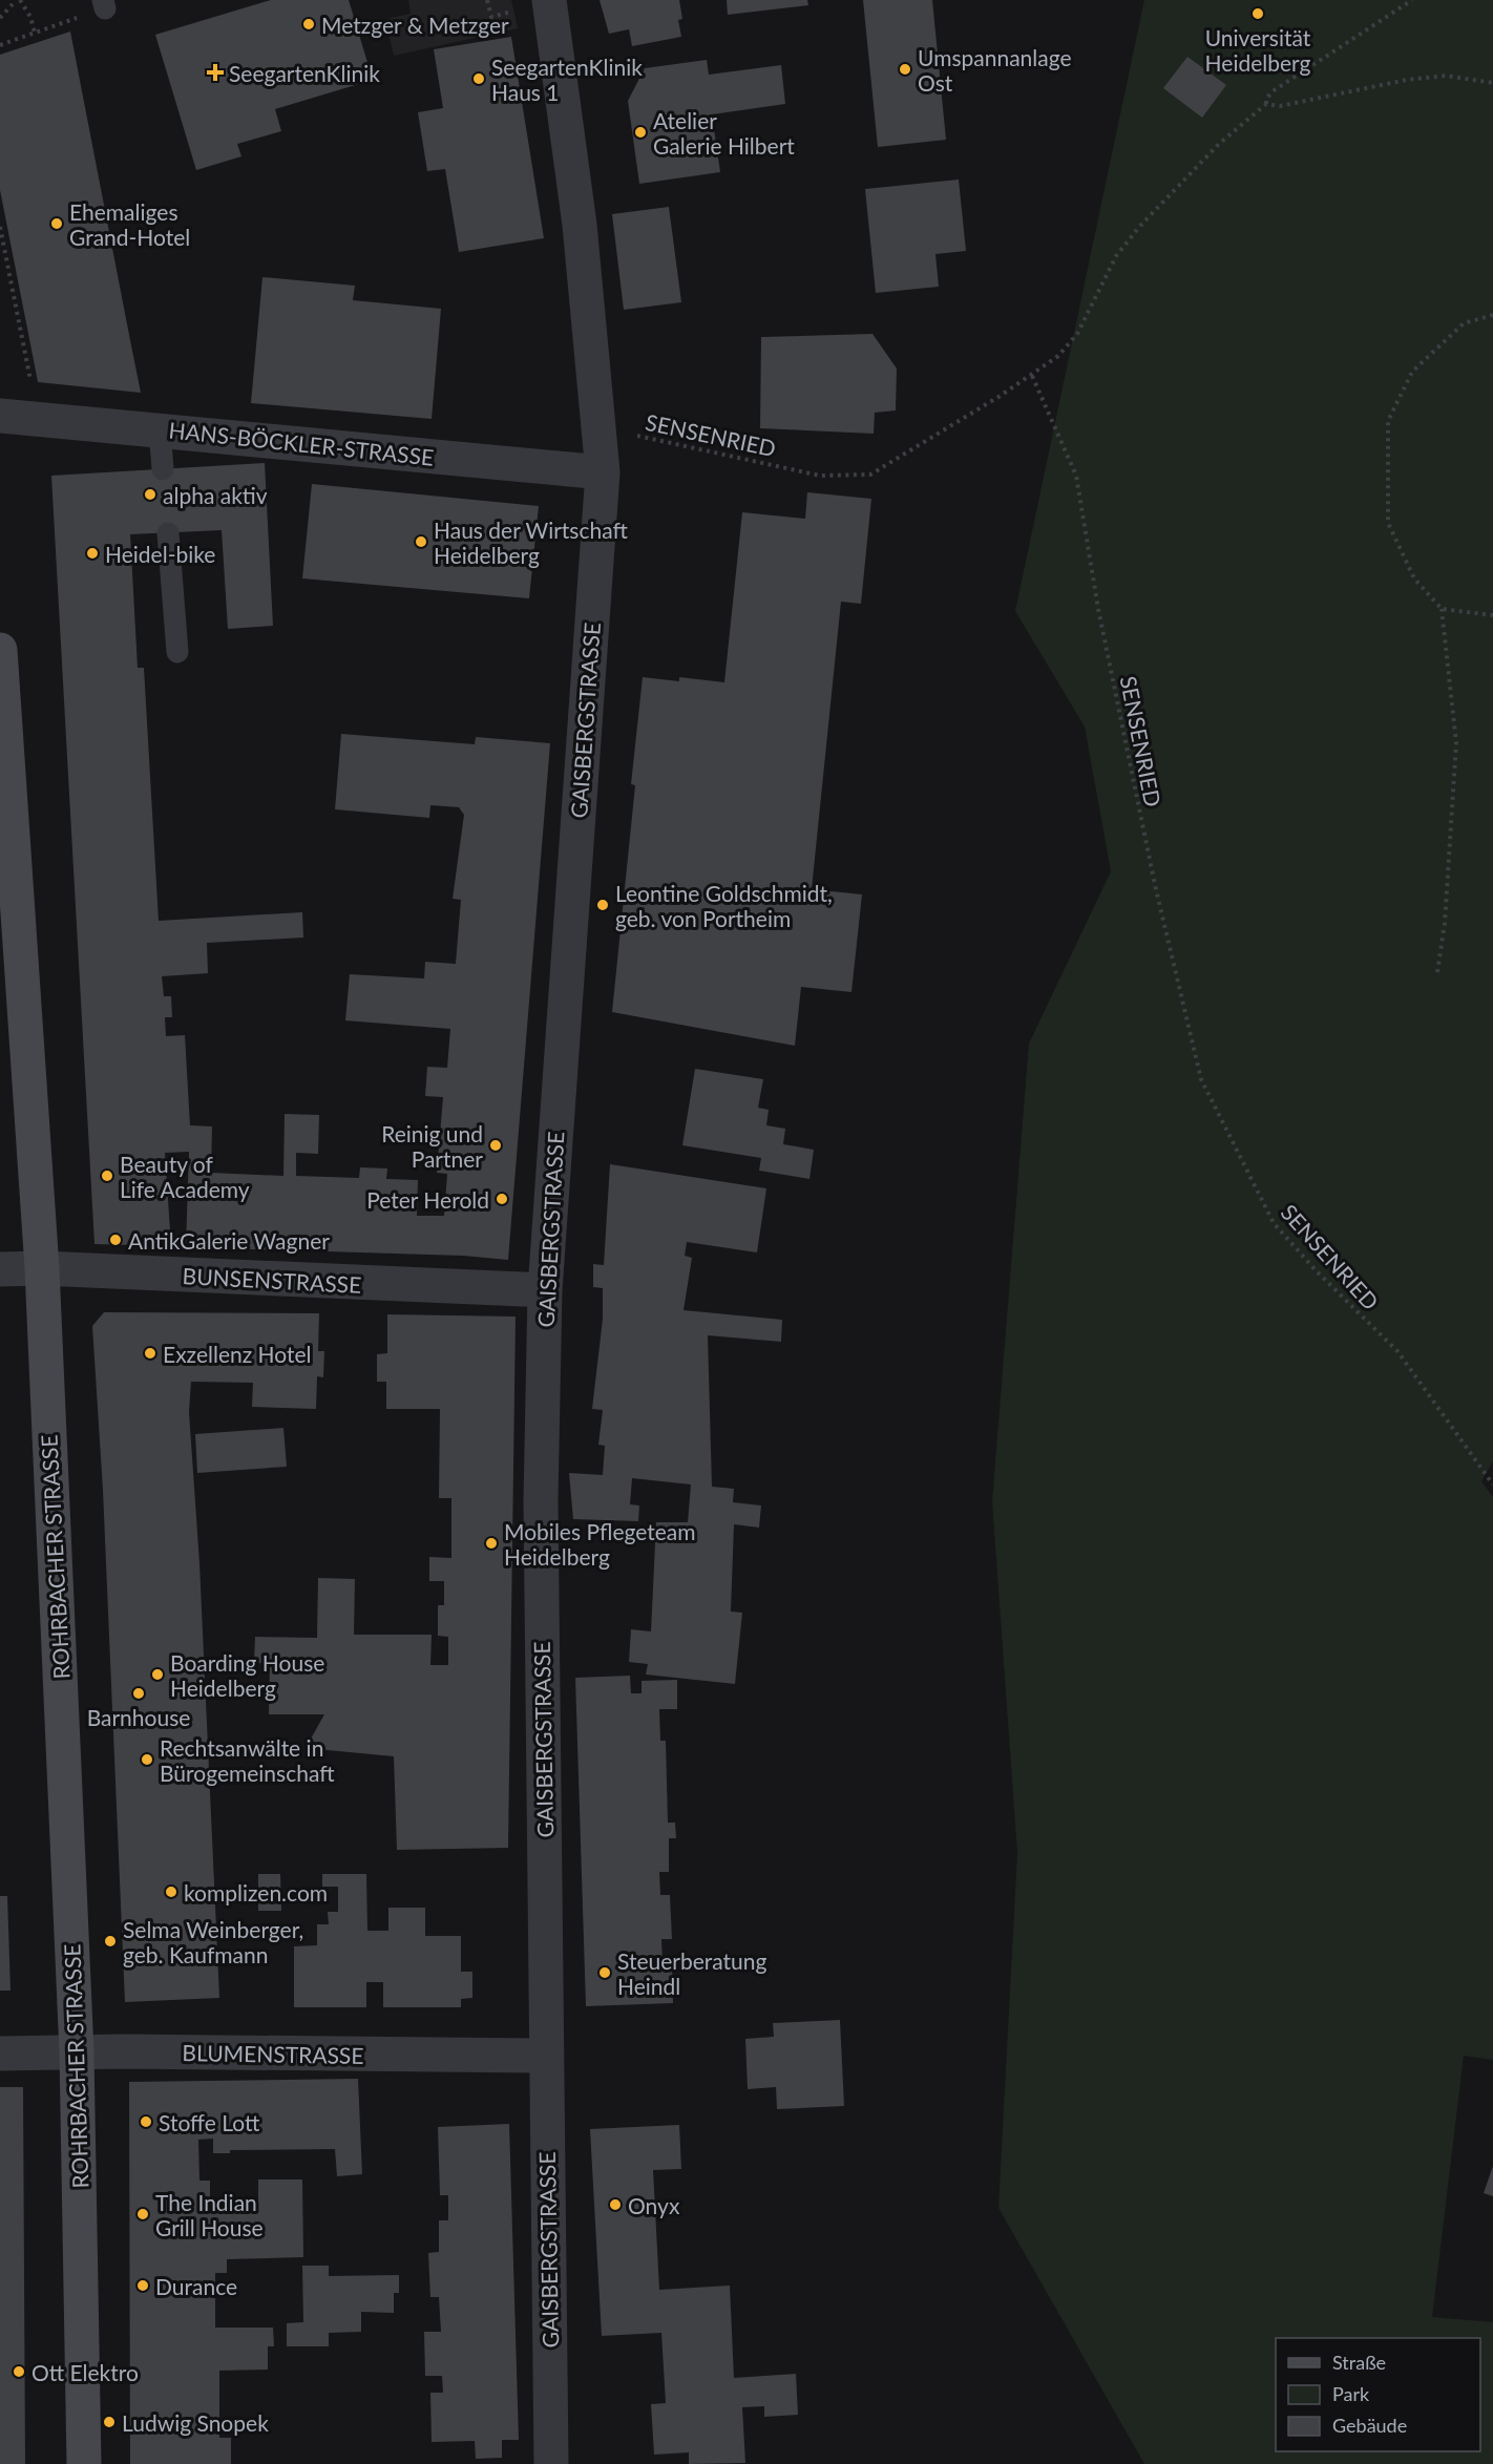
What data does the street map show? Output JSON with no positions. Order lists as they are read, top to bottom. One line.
{"streets":{"main road":["ROHRBACHER STRASSE"],"street":["HANS-BÖCKLER-STRASSE","GAISBERGSTRASSE","BUNSENSTRASSE","BLUMENSTRASSE"],"path":["SENSENRIED"]},"crossings":[["SENSENRIED","GAISBERGSTRASSE"],["HANS-BÖCKLER-STRASSE","GAISBERGSTRASSE"],["GAISBERGSTRASSE","BUNSENSTRASSE"],["GAISBERGSTRASSE","BLUMENSTRASSE"],["BUNSENSTRASSE","ROHRBACHER STRASSE"],["ROHRBACHER STRASSE","BLUMENSTRASSE"]],"places":{"other":["Universität Heidelberg","Metzger & Metzger","Umspannanlage Ost","SeegartenKlinik Haus 1","Atelier Galerie Hilbert","Ehemaliges Grand-Hotel","alpha aktiv","Haus der Wirtschaft Heidelberg","Heidel-bike","Leontine Goldschmidt, geb. von Portheim","Reinig und Partner","Beauty of Life Academy","Peter Herold","AntikGalerie Wagner","Exzellenz Hotel","Mobiles Pflegeteam Heidelberg","Boarding House Heidelberg","Barnhouse","Rechtsanwälte in Bürogemeinschaft","komplizen.com","Selma Weinberger, geb. Kaufmann","Steuerberatung Heindl","Stoffe Lott","Onyx","The Indian Grill House","Durance","Ott Elektro","Ludwig Snopek"],"health":["SeegartenKlinik"]},"legend":["Straße","Park","Gebäude"]}
